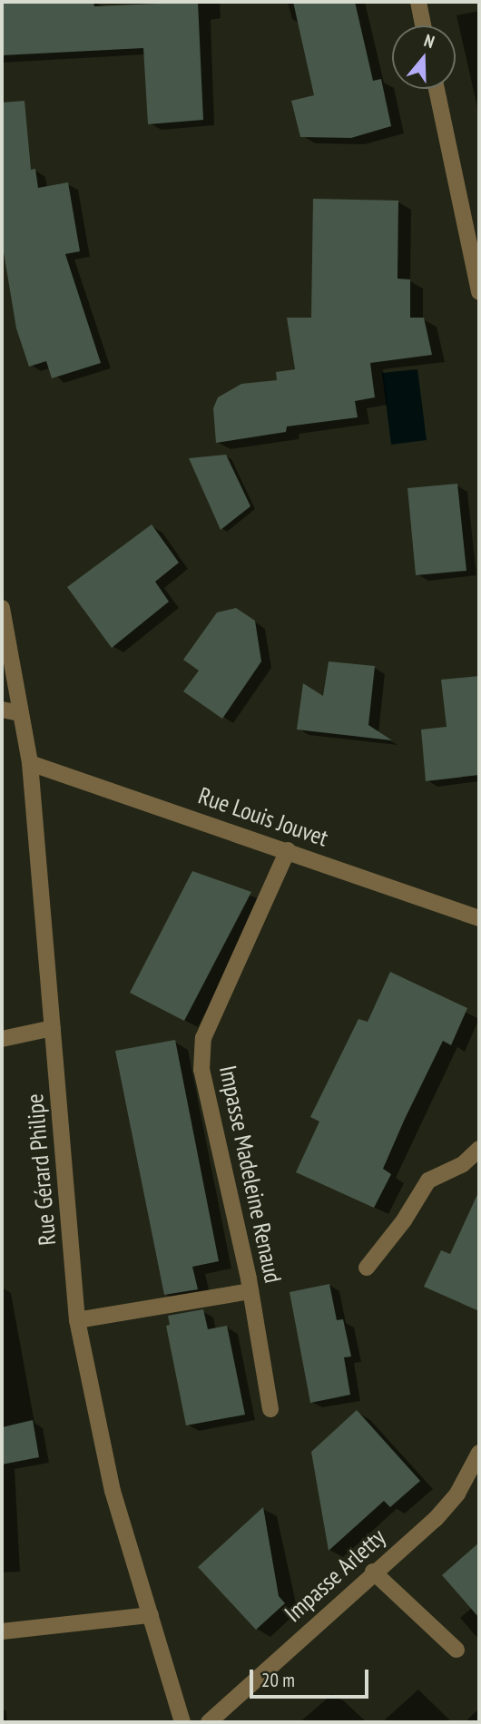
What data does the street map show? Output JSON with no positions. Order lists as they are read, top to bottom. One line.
{"streets":{"street":["Rue Louis Jouvet","Rue Gérard Philipe","Impasse Madeleine Renaud","Impasse Arletty"]},"crossings":[["Rue Louis Jouvet","Rue Gérard Philipe"],["Rue Louis Jouvet","Impasse Madeleine Renaud"]],"scale_bar":"20 m","north":"top"}
